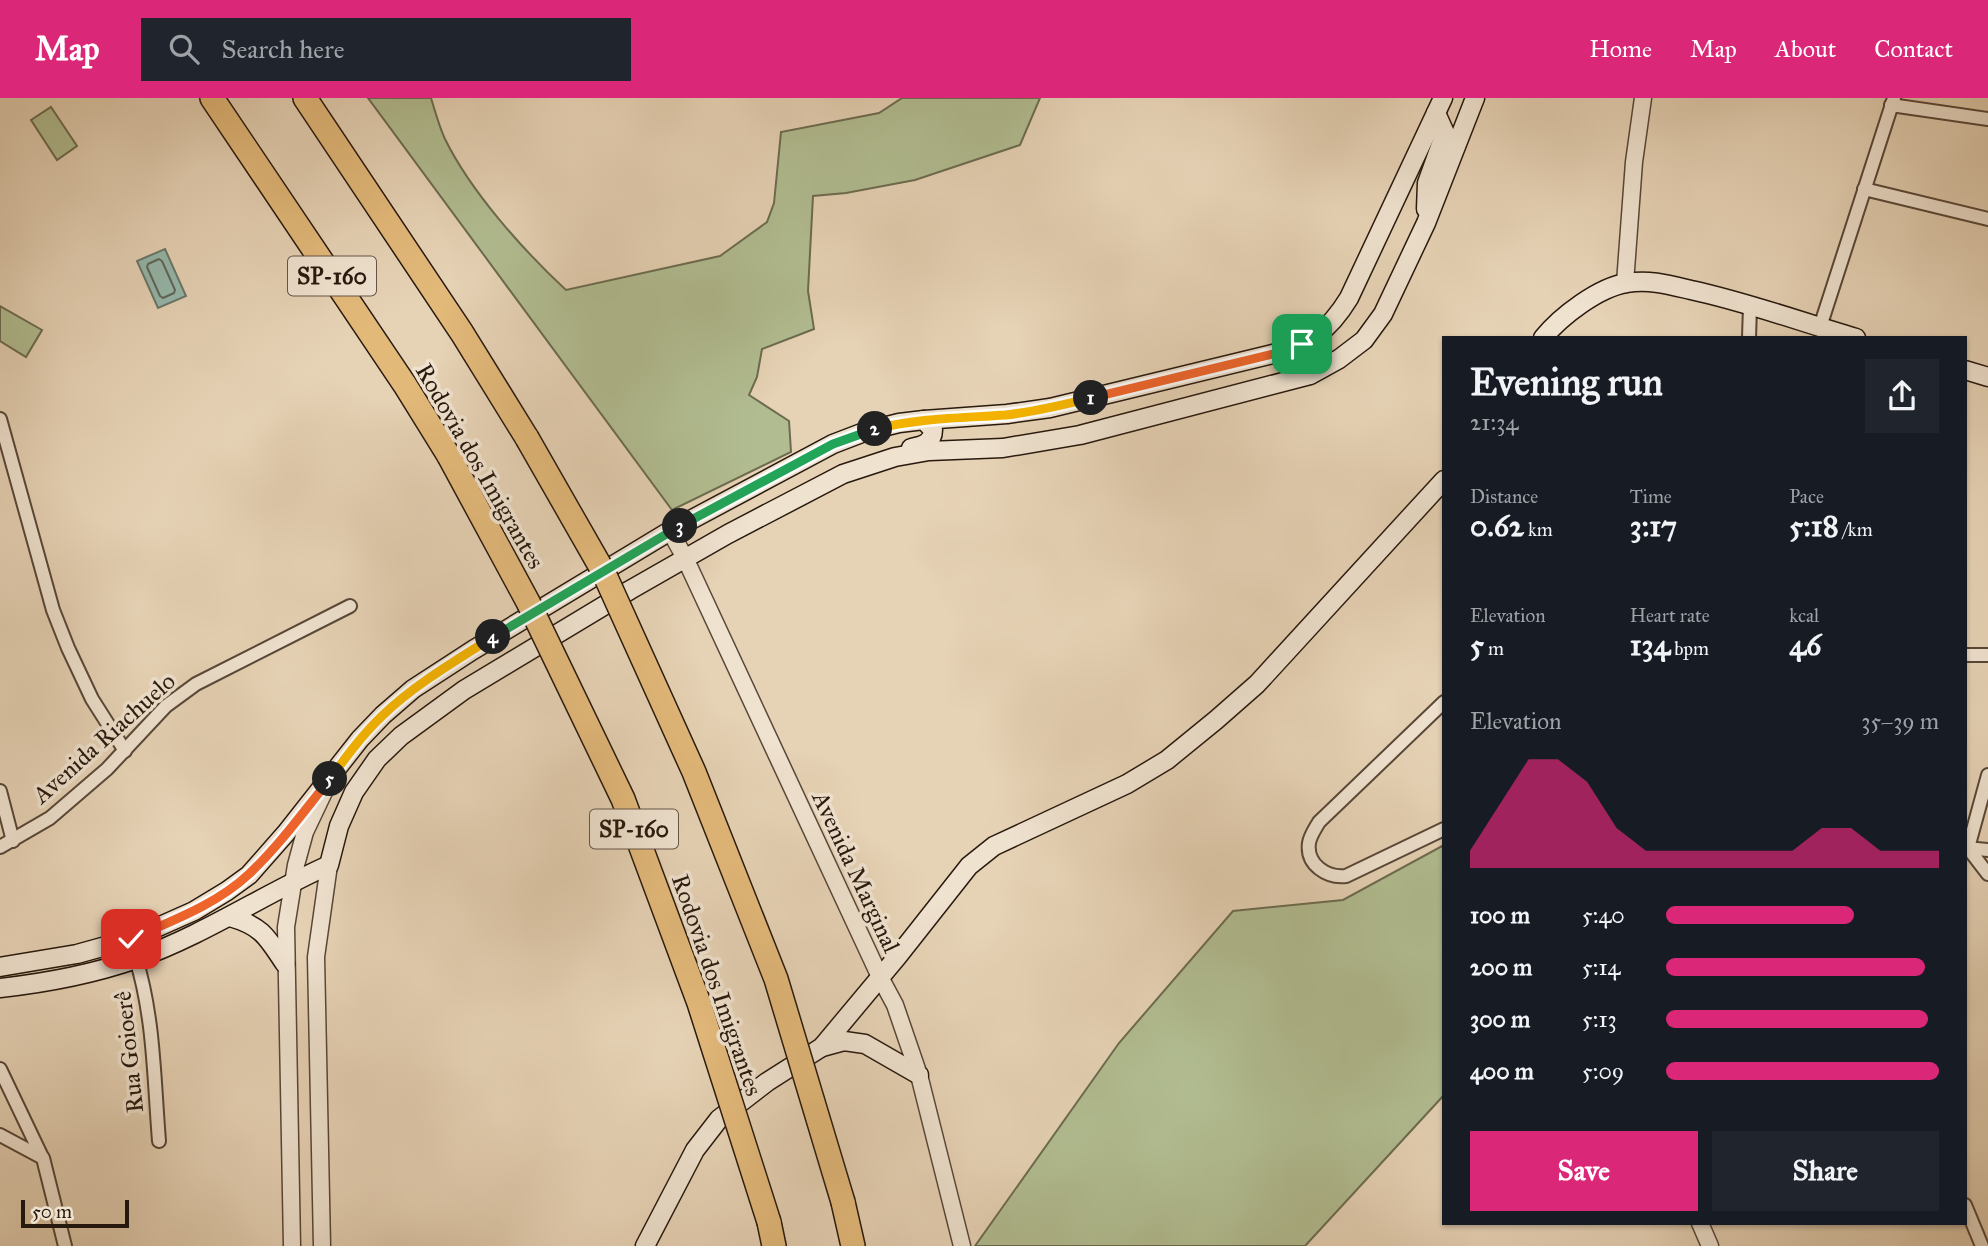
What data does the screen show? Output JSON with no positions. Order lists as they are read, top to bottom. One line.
{"streets":{"highway":["SP-160","Rodovia dos Imigrantes"],"street":["Avenida Riachuelo","Avenida Marginal","Rua Goioerê"]},"scale_bar":"50 m","page":{"header":"Map","search":"Search here","nav":["Home","Map","About","Contact"],"heading":["Evening run","21:34"],"pins":["1","2","3","4","5"],"stats":[["Distance","0.62 km"],["Time","3:17"],["Pace","5:18 /km"],["Elevation","5 m"],["Heart rate","134 bpm"],["kcal","46"]],"chart":["Elevation","35–39 m"],"list":[{"name":"100 m","note":"5:40"},{"name":"200 m","note":"5:14"},{"name":"300 m","note":"5:13"},{"name":"400 m","note":"5:09"}],"buttons":["Save","Share"],"scale":"50 m"}}
